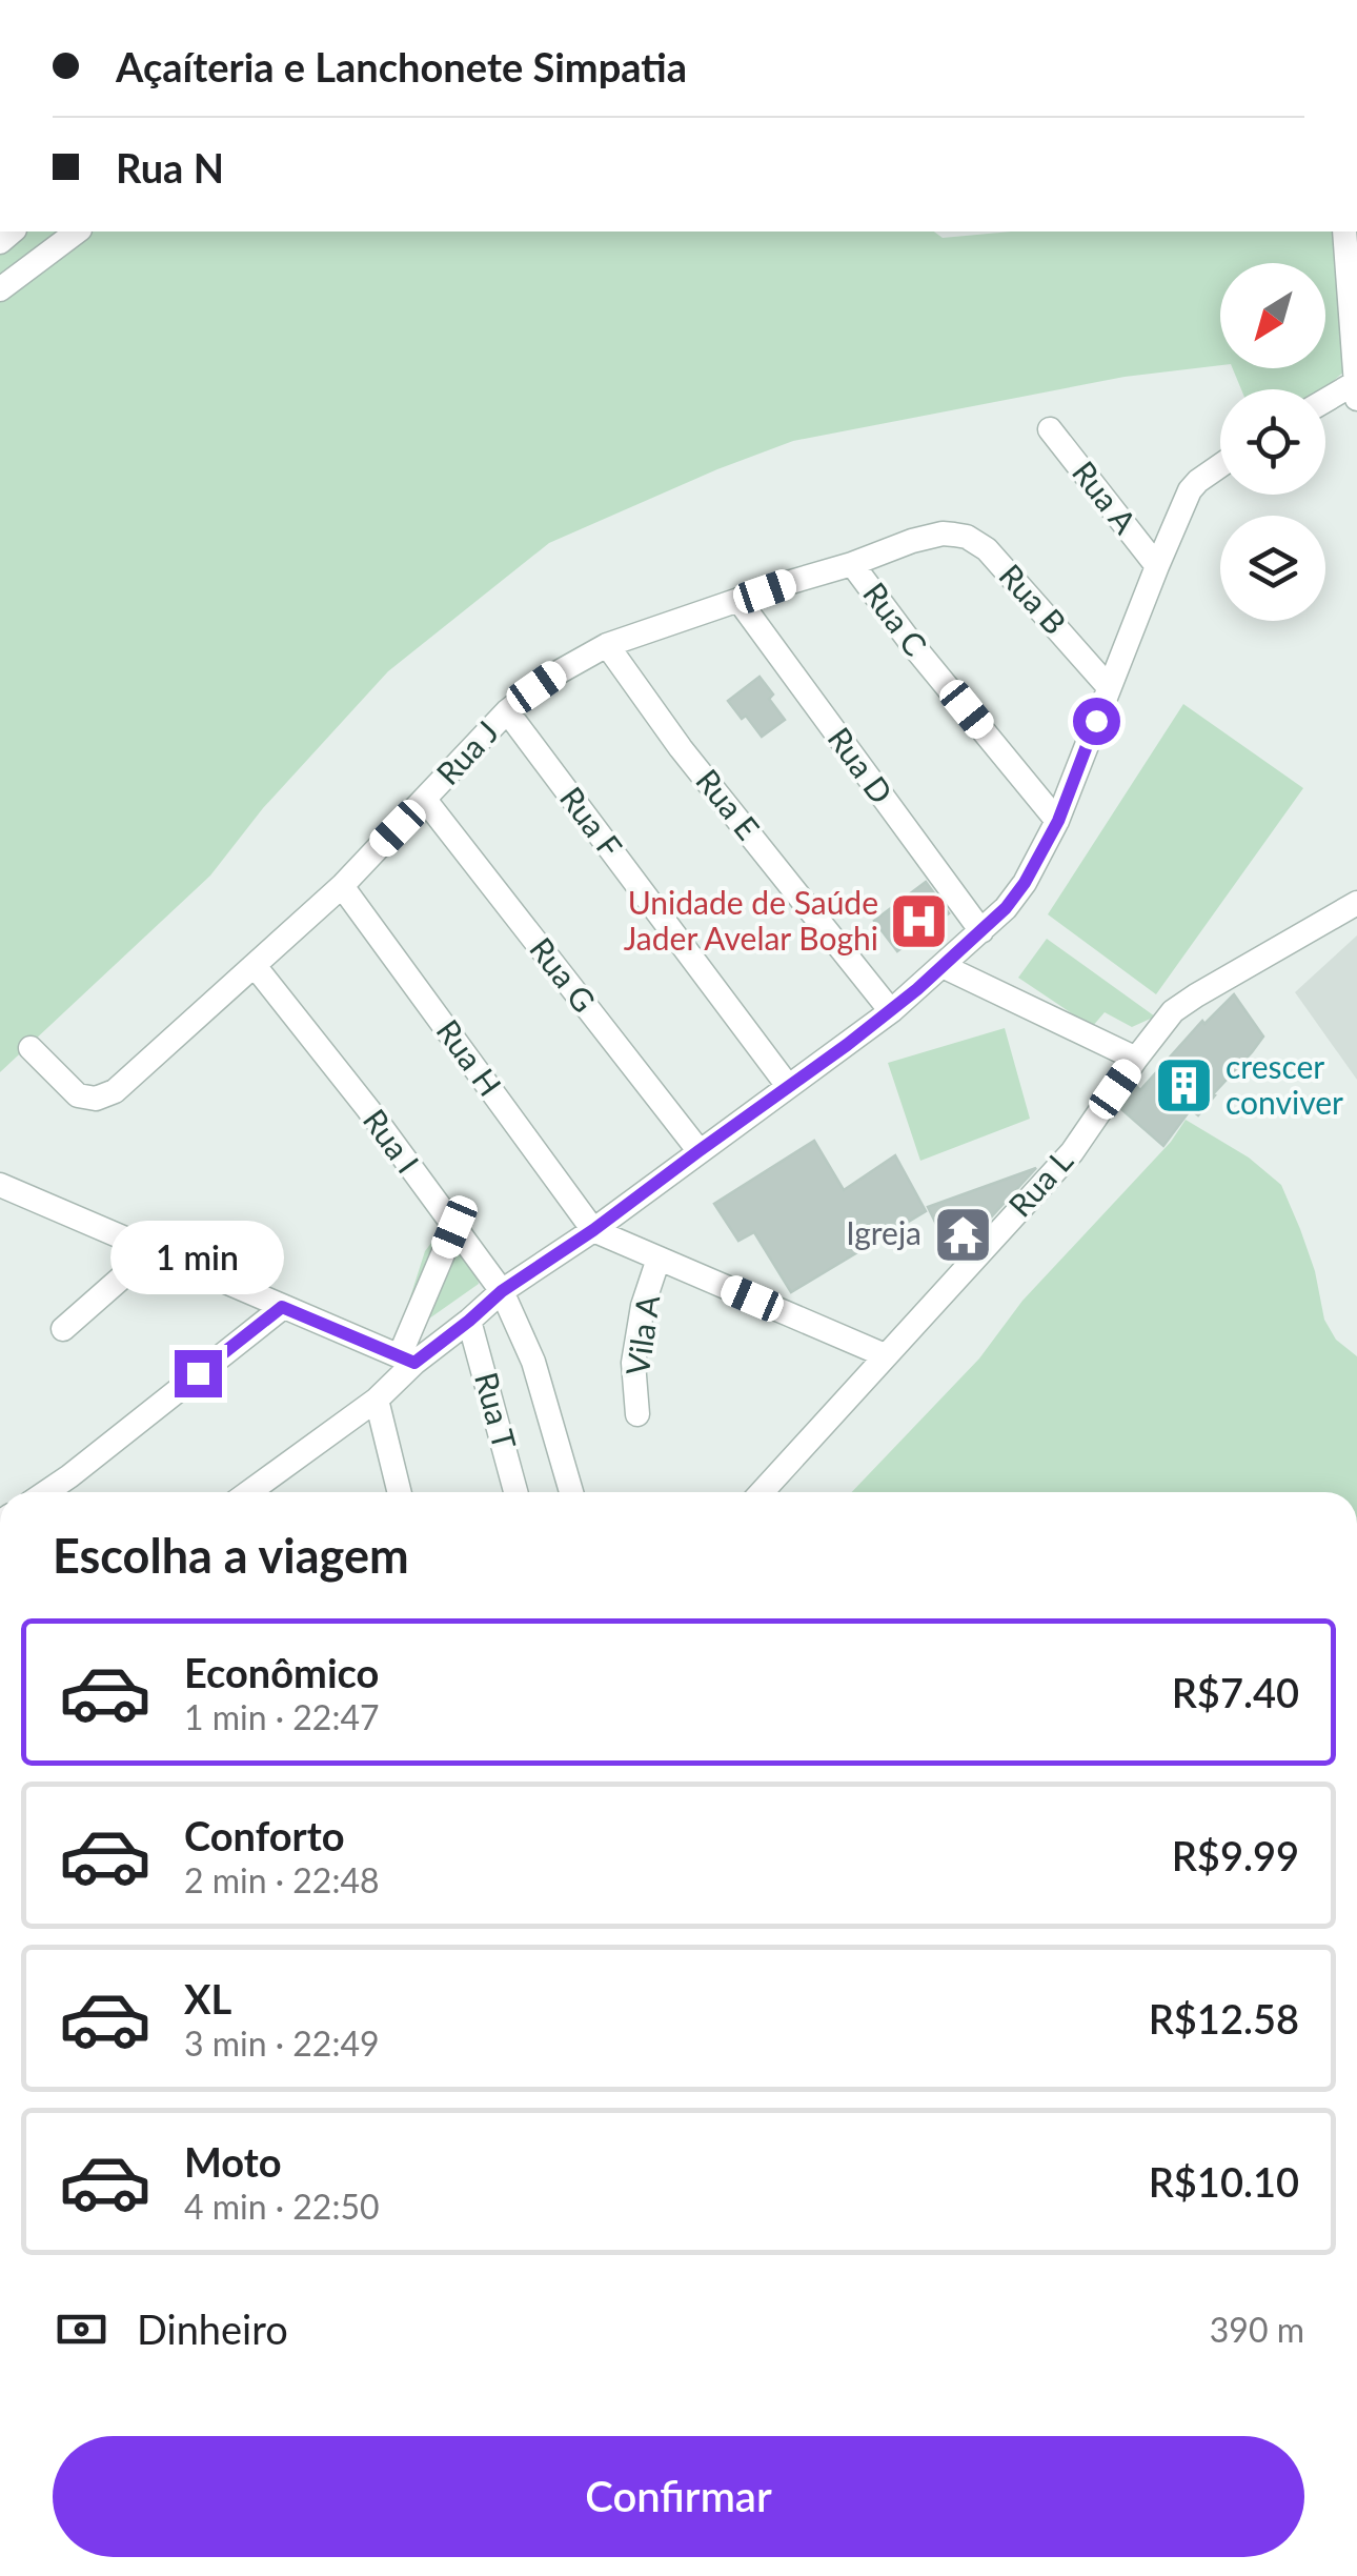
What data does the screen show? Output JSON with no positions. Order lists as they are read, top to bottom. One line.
{"streets":{"street":["Rua A","Rua B","Rua C","Rua J","Rua D","Rua E","Rua F","Rua G","Rua H","Rua I","Rua L","Vila A","Rua T"]},"crossings":[["Rua B","Rua J"],["Rua C","Rua J"],["Rua J","Rua D"],["Rua J","Rua E"],["Rua J","Rua F"],["Rua J","Rua G"],["Rua J","Rua H"],["Rua J","Rua I"]],"places":{"hospital":["Unidade de Saúde Jader Avelar Boghi"],"building":["crescer conviver"],"temple":["Igreja"]},"north":"bottom left","page":{"banner":["Açaíteria e Lanchonete Simpatia","Rua N"],"bubble":"1 min","heading":"Escolha a viagem","list":[{"name":"Econômico","note":"1 min · 22:47","value":"R$7.40"},{"name":"Conforto","note":"2 min · 22:48","value":"R$9.99"},{"name":"XL","note":"3 min · 22:49","value":"R$12.58"},{"name":"Moto","note":"4 min · 22:50","value":"R$10.10"}],"pay":["Dinheiro","390 m"],"buttons":"Confirmar"}}
